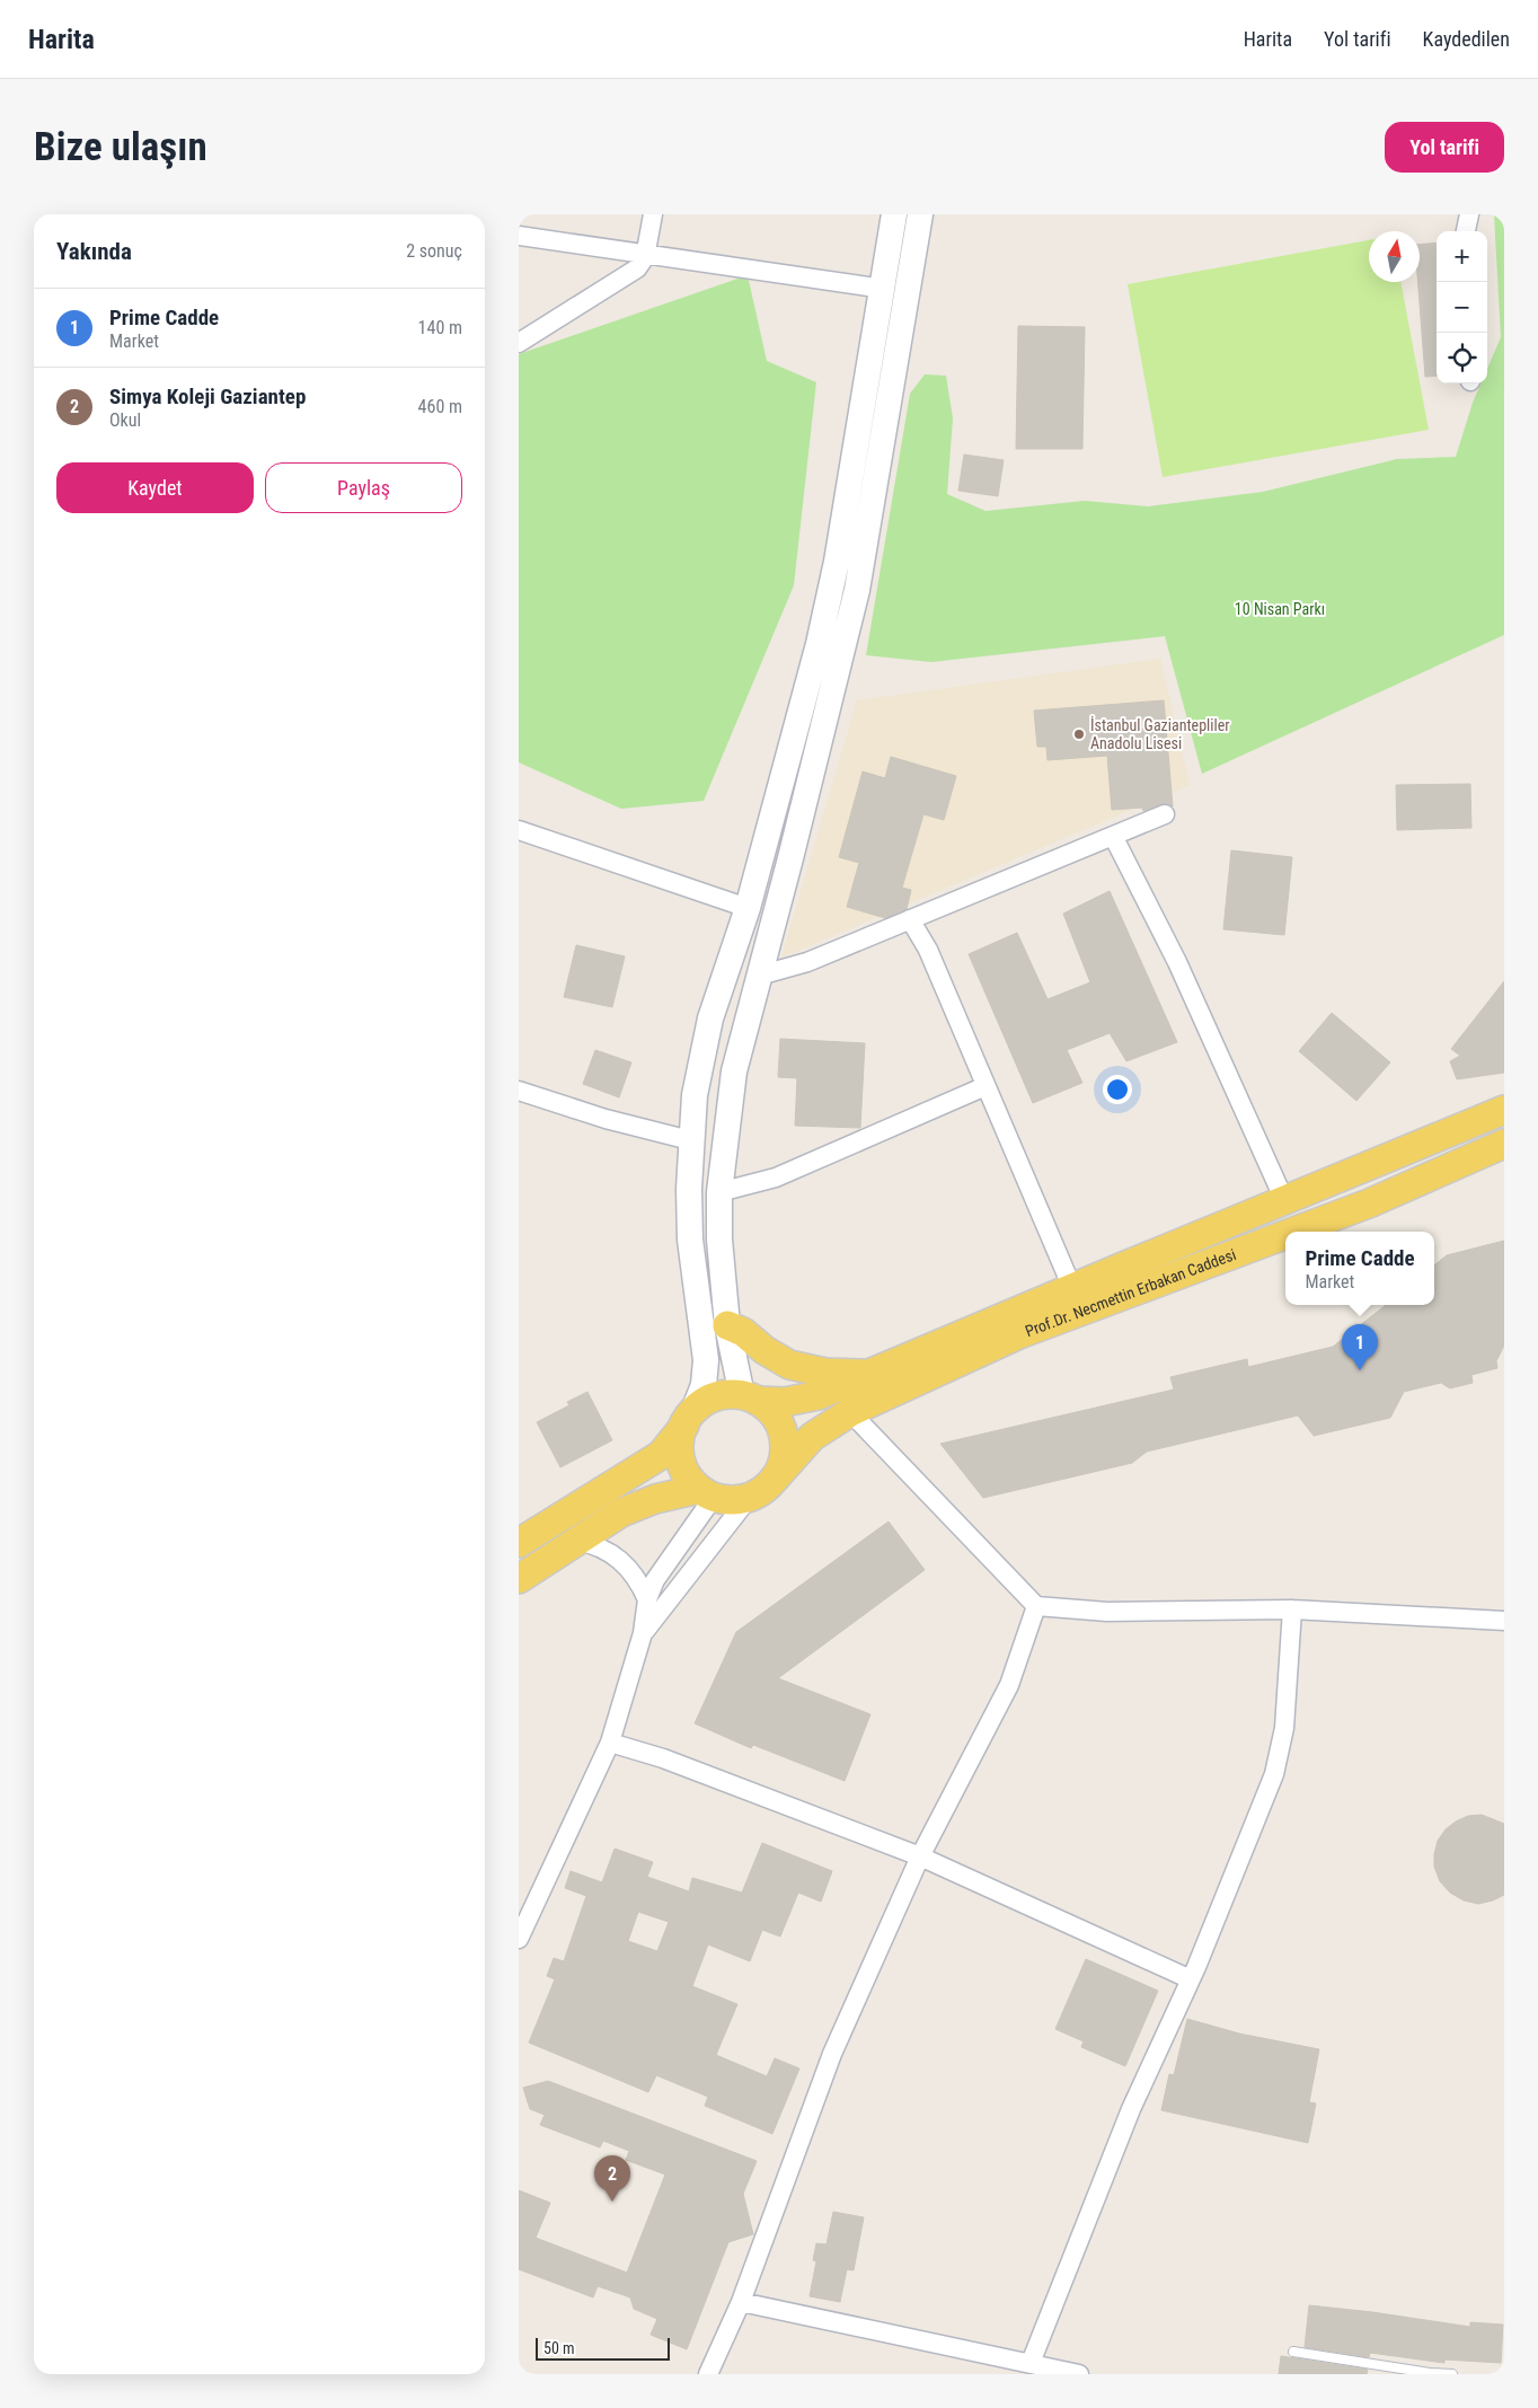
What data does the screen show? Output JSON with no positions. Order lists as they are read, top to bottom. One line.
{"streets":{"main road":["Prof.Dr. Necmettin Erbakan Caddesi"]},"parks":["10 Nisan Parkı"],"places":["İstanbul Gaziantepliler Anadolu Lisesi"],"scale_bar":"50 m","north":"top","page":{"header":"Harita","nav":["Harita","Yol tarifi","Kaydedilen"],"buttons":["Yol tarifi",["Kaydet","Paylaş"]],"title":"Bize ulaşın","heading":["Yakında","2 sonuç"],"map_buttons":["+","−"],"list":[{"mark":"1","name":"Prime Cadde","note":"Market","value":"140 m"},{"mark":"2","name":"Simya Koleji Gaziantep","note":"Okul","value":"460 m"}],"popup":["Prime Cadde","Market"],"pins":["1","2"],"scale":"50 m"}}
